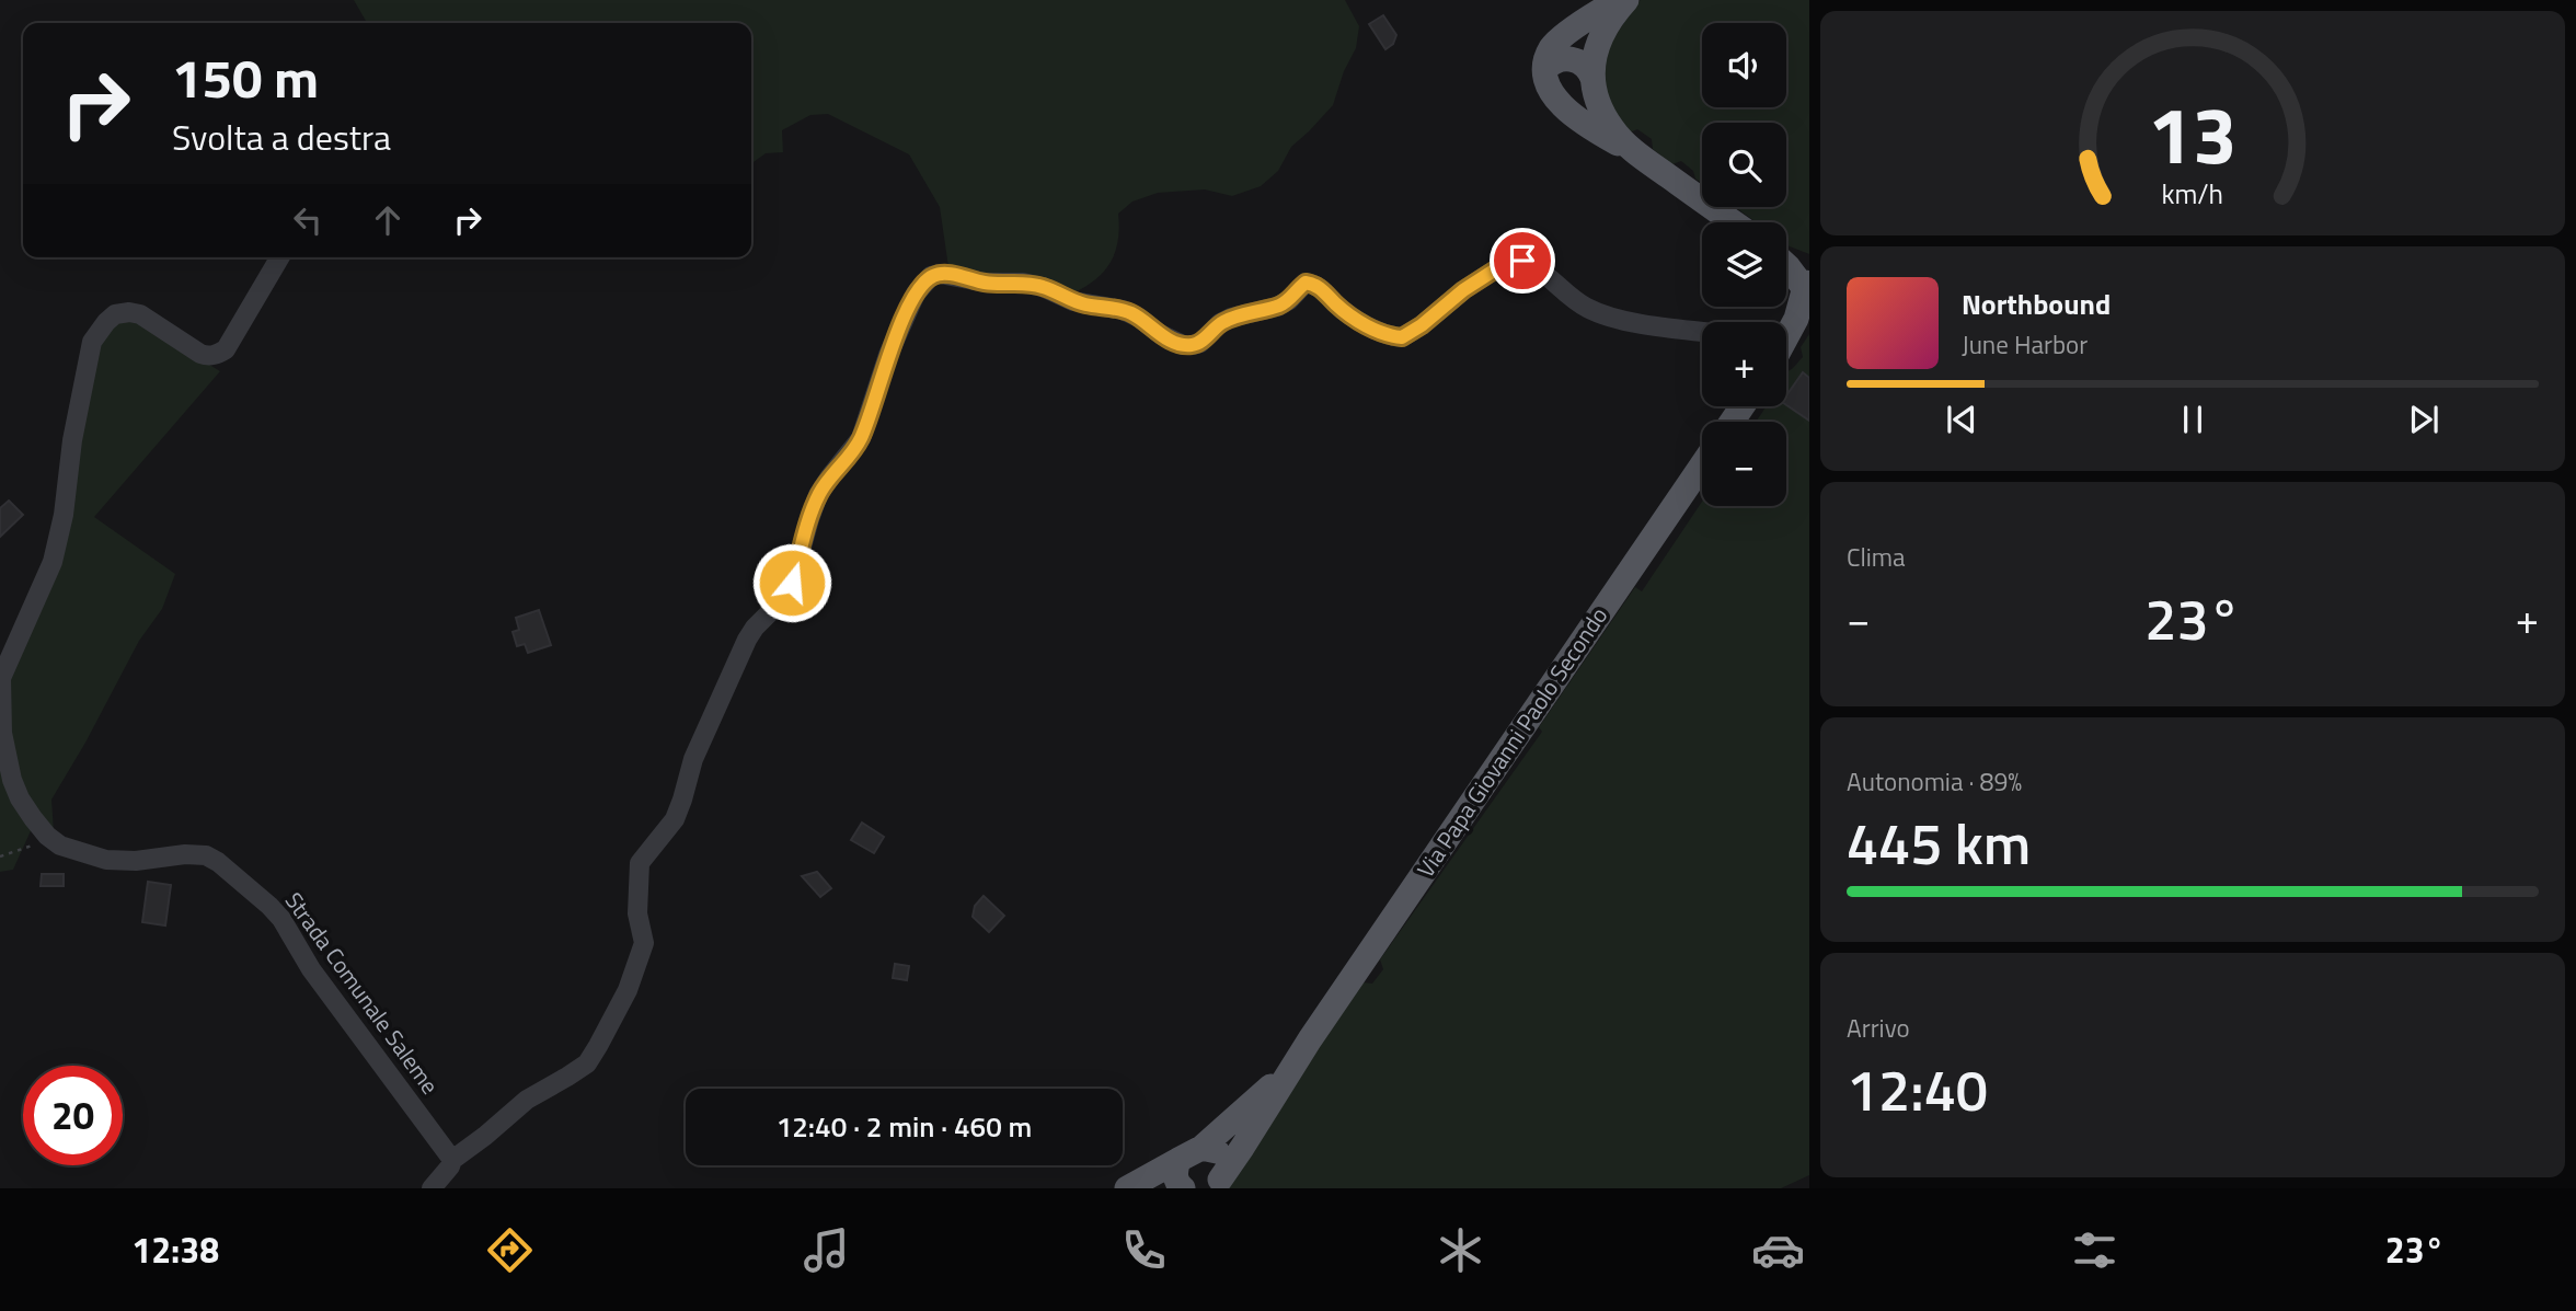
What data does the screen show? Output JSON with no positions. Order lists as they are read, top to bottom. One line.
{"streets":{"main road":["Via Papa Giovanni Paolo Secondo"],"street":["Strada Comunale Saleme"]},"page":{"map_buttons":["+","−"],"turn":["150 m","Svolta a destra"],"song":["Northbound","June Harbor"],"tile":["Clima",["Autonomia · 89%","445 km"],["Arrivo","12:40"]],"heat":["−","23°","+"],"limit":"20","trip":"12:40 · 2 min · 460 m","tabs":["12:38","23°"],"gauge":["13","km/h"]}}
